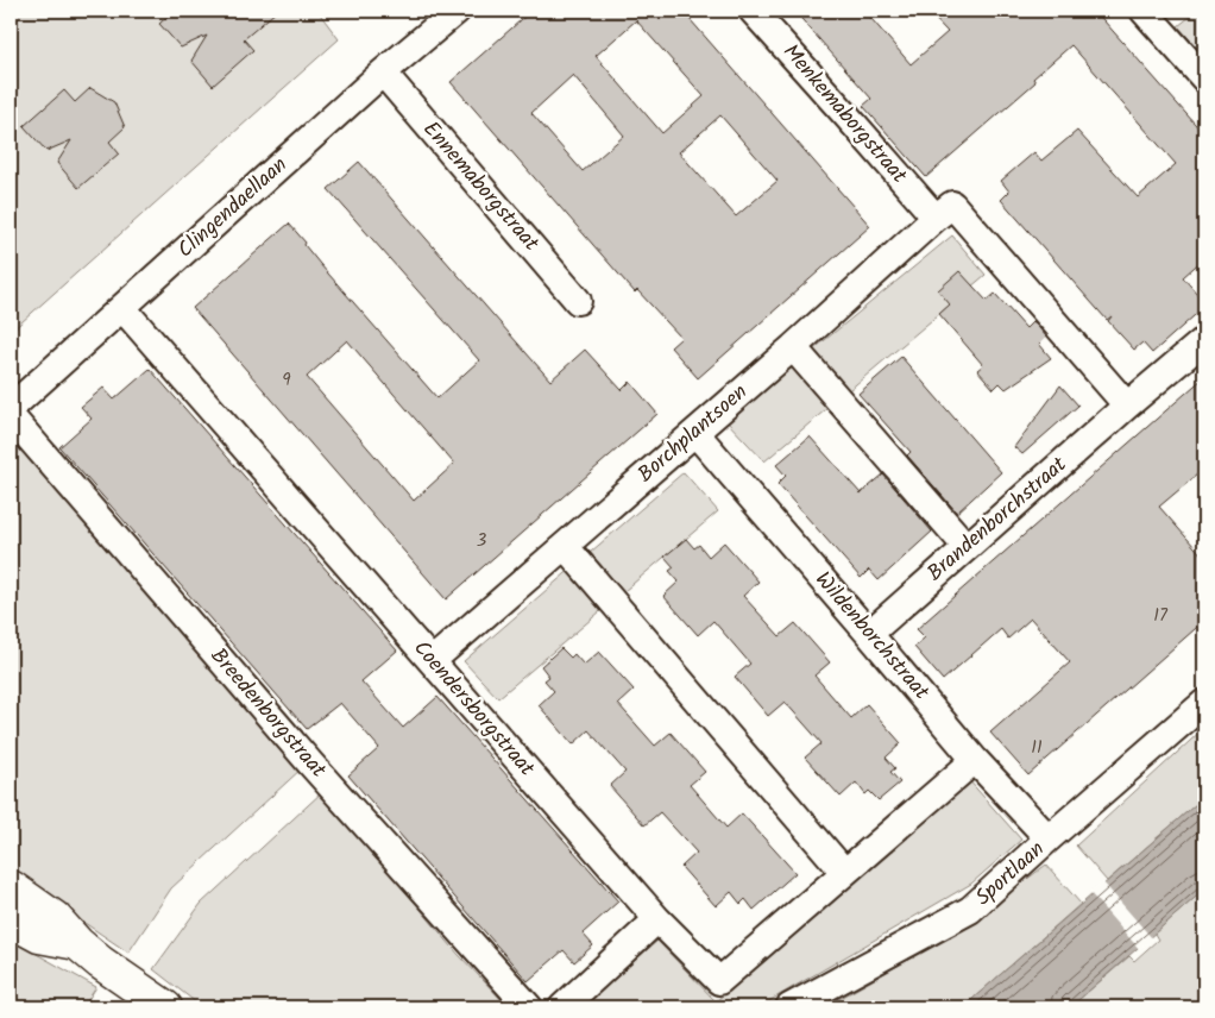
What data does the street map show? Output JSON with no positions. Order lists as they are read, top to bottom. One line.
{"streets":{"street":["Menkemaborgstraat","Ennemaborgstraat","Clingendaellaan","Borchplantsoen","Brandenborchstraat","Wildenborchstraat","Coendersborgstraat","Breedenborgstraat","Sportlaan"]},"crossings":[["Menkemaborgstraat","Borchplantsoen"],["Ennemaborgstraat","Clingendaellaan"],["Clingendaellaan","Coendersborgstraat"],["Borchplantsoen","Wildenborchstraat"],["Borchplantsoen","Coendersborgstraat"],["Brandenborchstraat","Wildenborchstraat"],["Wildenborchstraat","Coendersborgstraat"],["Wildenborchstraat","Sportlaan"]],"house_numbers":["9","3","17","11"]}
